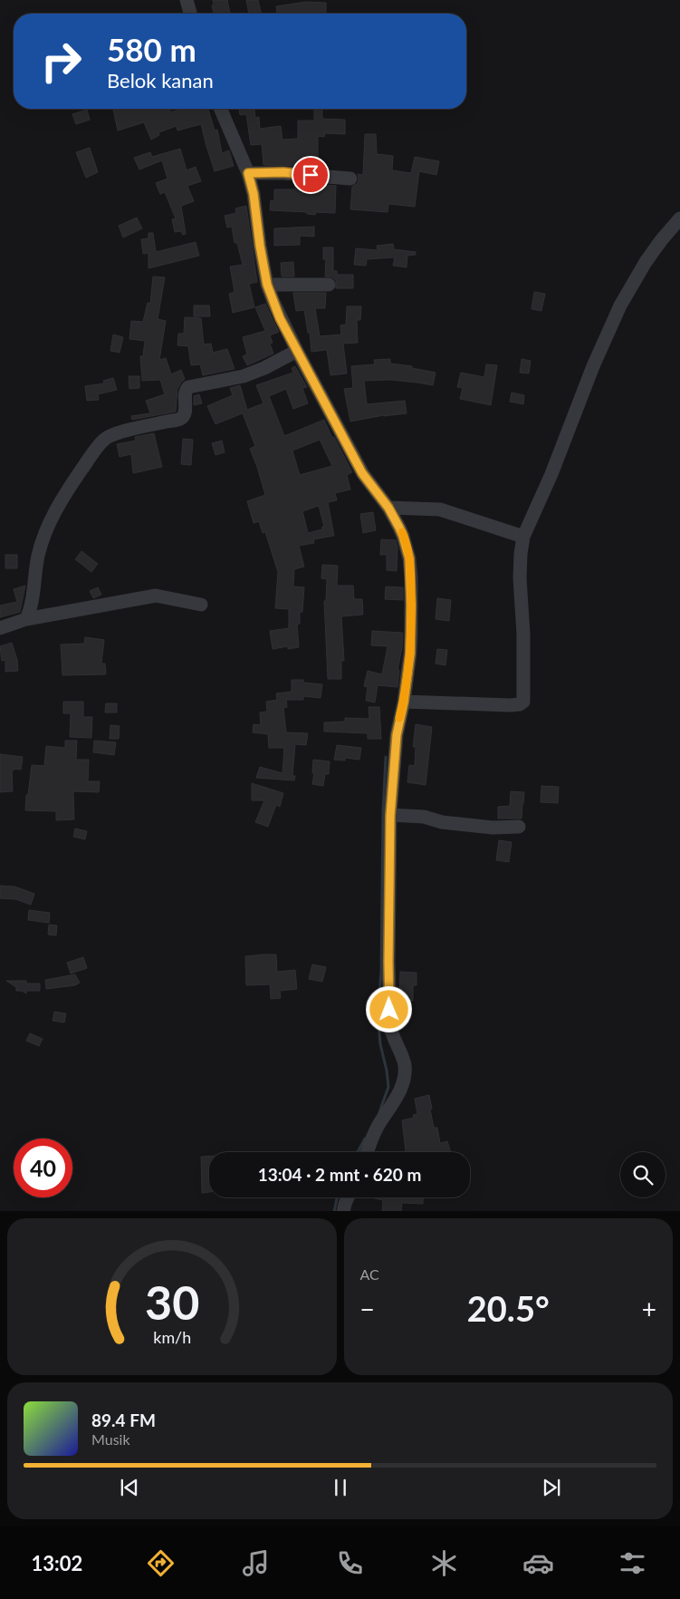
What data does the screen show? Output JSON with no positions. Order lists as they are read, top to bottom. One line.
{"page":{"turn":["580 m","Belok kanan"],"limit":"40","trip":"13:04 · 2 mnt · 620 m","tile":"AC","heat":["−","20.5°","+"],"song":["89.4 FM","Musik"],"tabs":"13:02","gauge":["30","km/h"]}}
